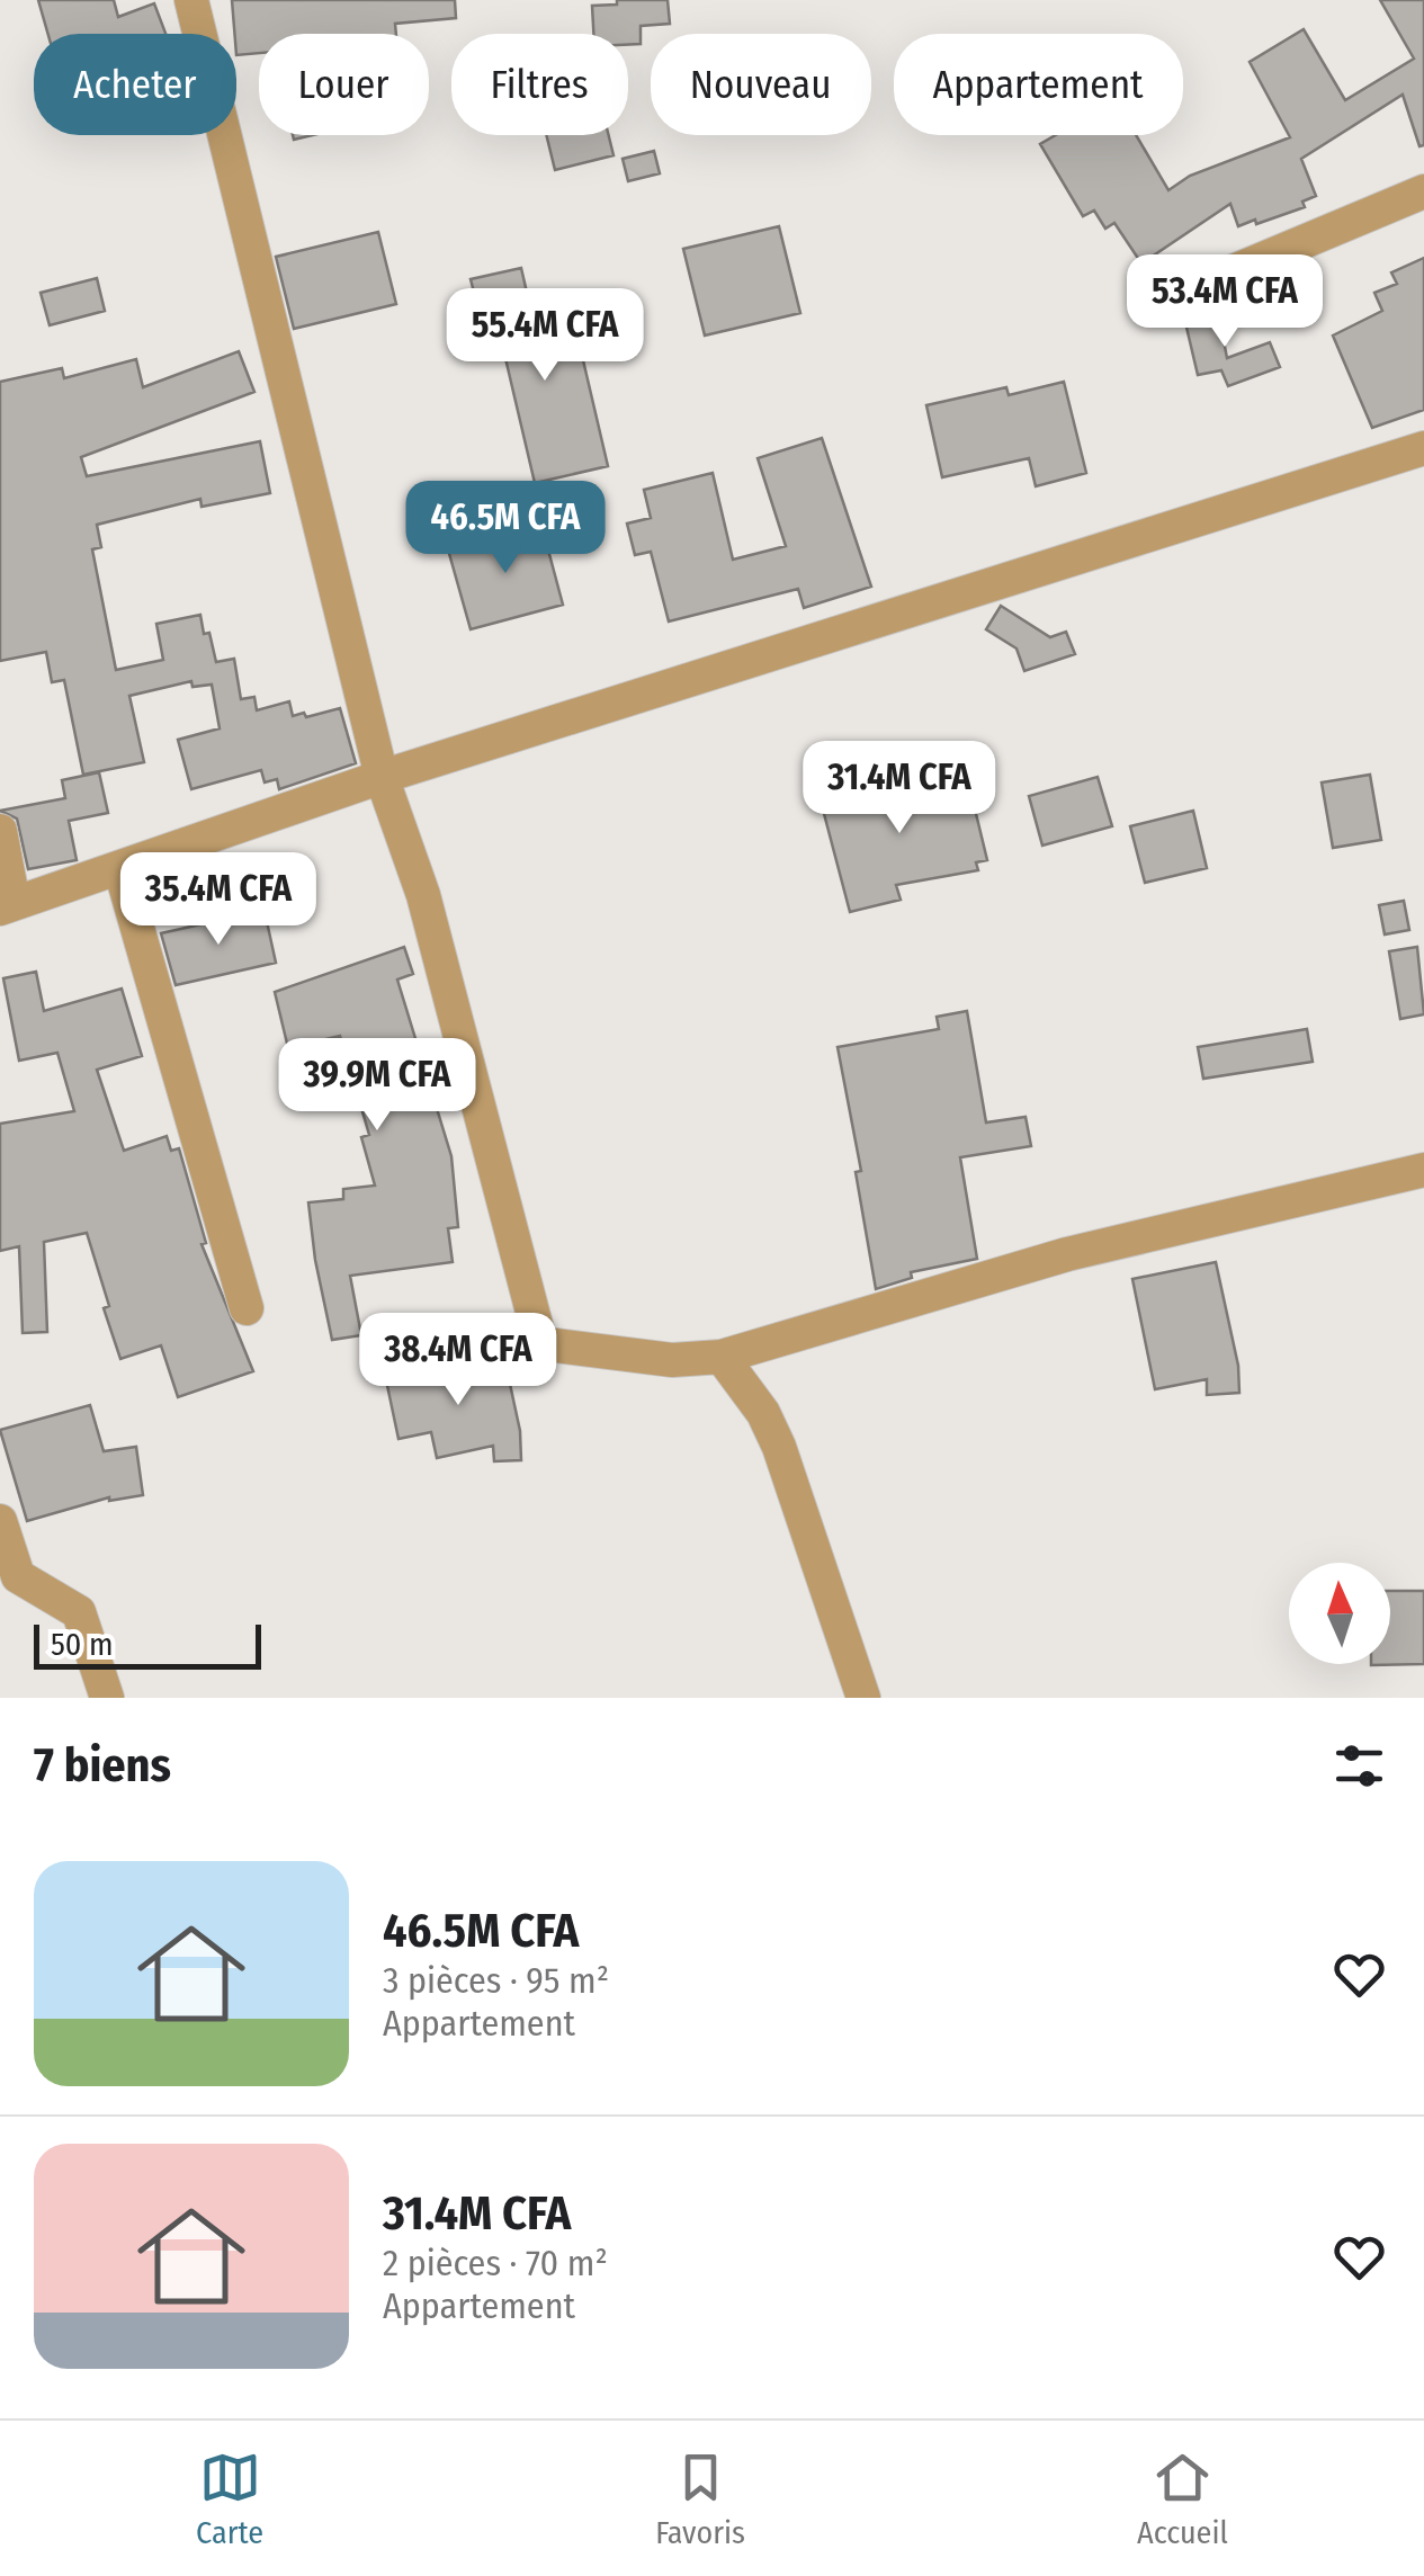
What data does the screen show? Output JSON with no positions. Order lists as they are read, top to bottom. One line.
{"scale_bar":"50 m","north":"top","page":{"chip":["Acheter","Louer","Filtres","Nouveau","Appartement"],"price":["53.4M CFA","55.4M CFA","46.5M CFA","31.4M CFA","35.4M CFA","39.9M CFA","38.4M CFA"],"scale":"50 m","heading":"7 biens","list":[{"name":"46.5M CFA","note":"3 pièces · 95 m² · Appartement"},{"name":"31.4M CFA","note":"2 pièces · 70 m² · Appartement"}],"tabs":["Carte","Favoris","Accueil"]}}
